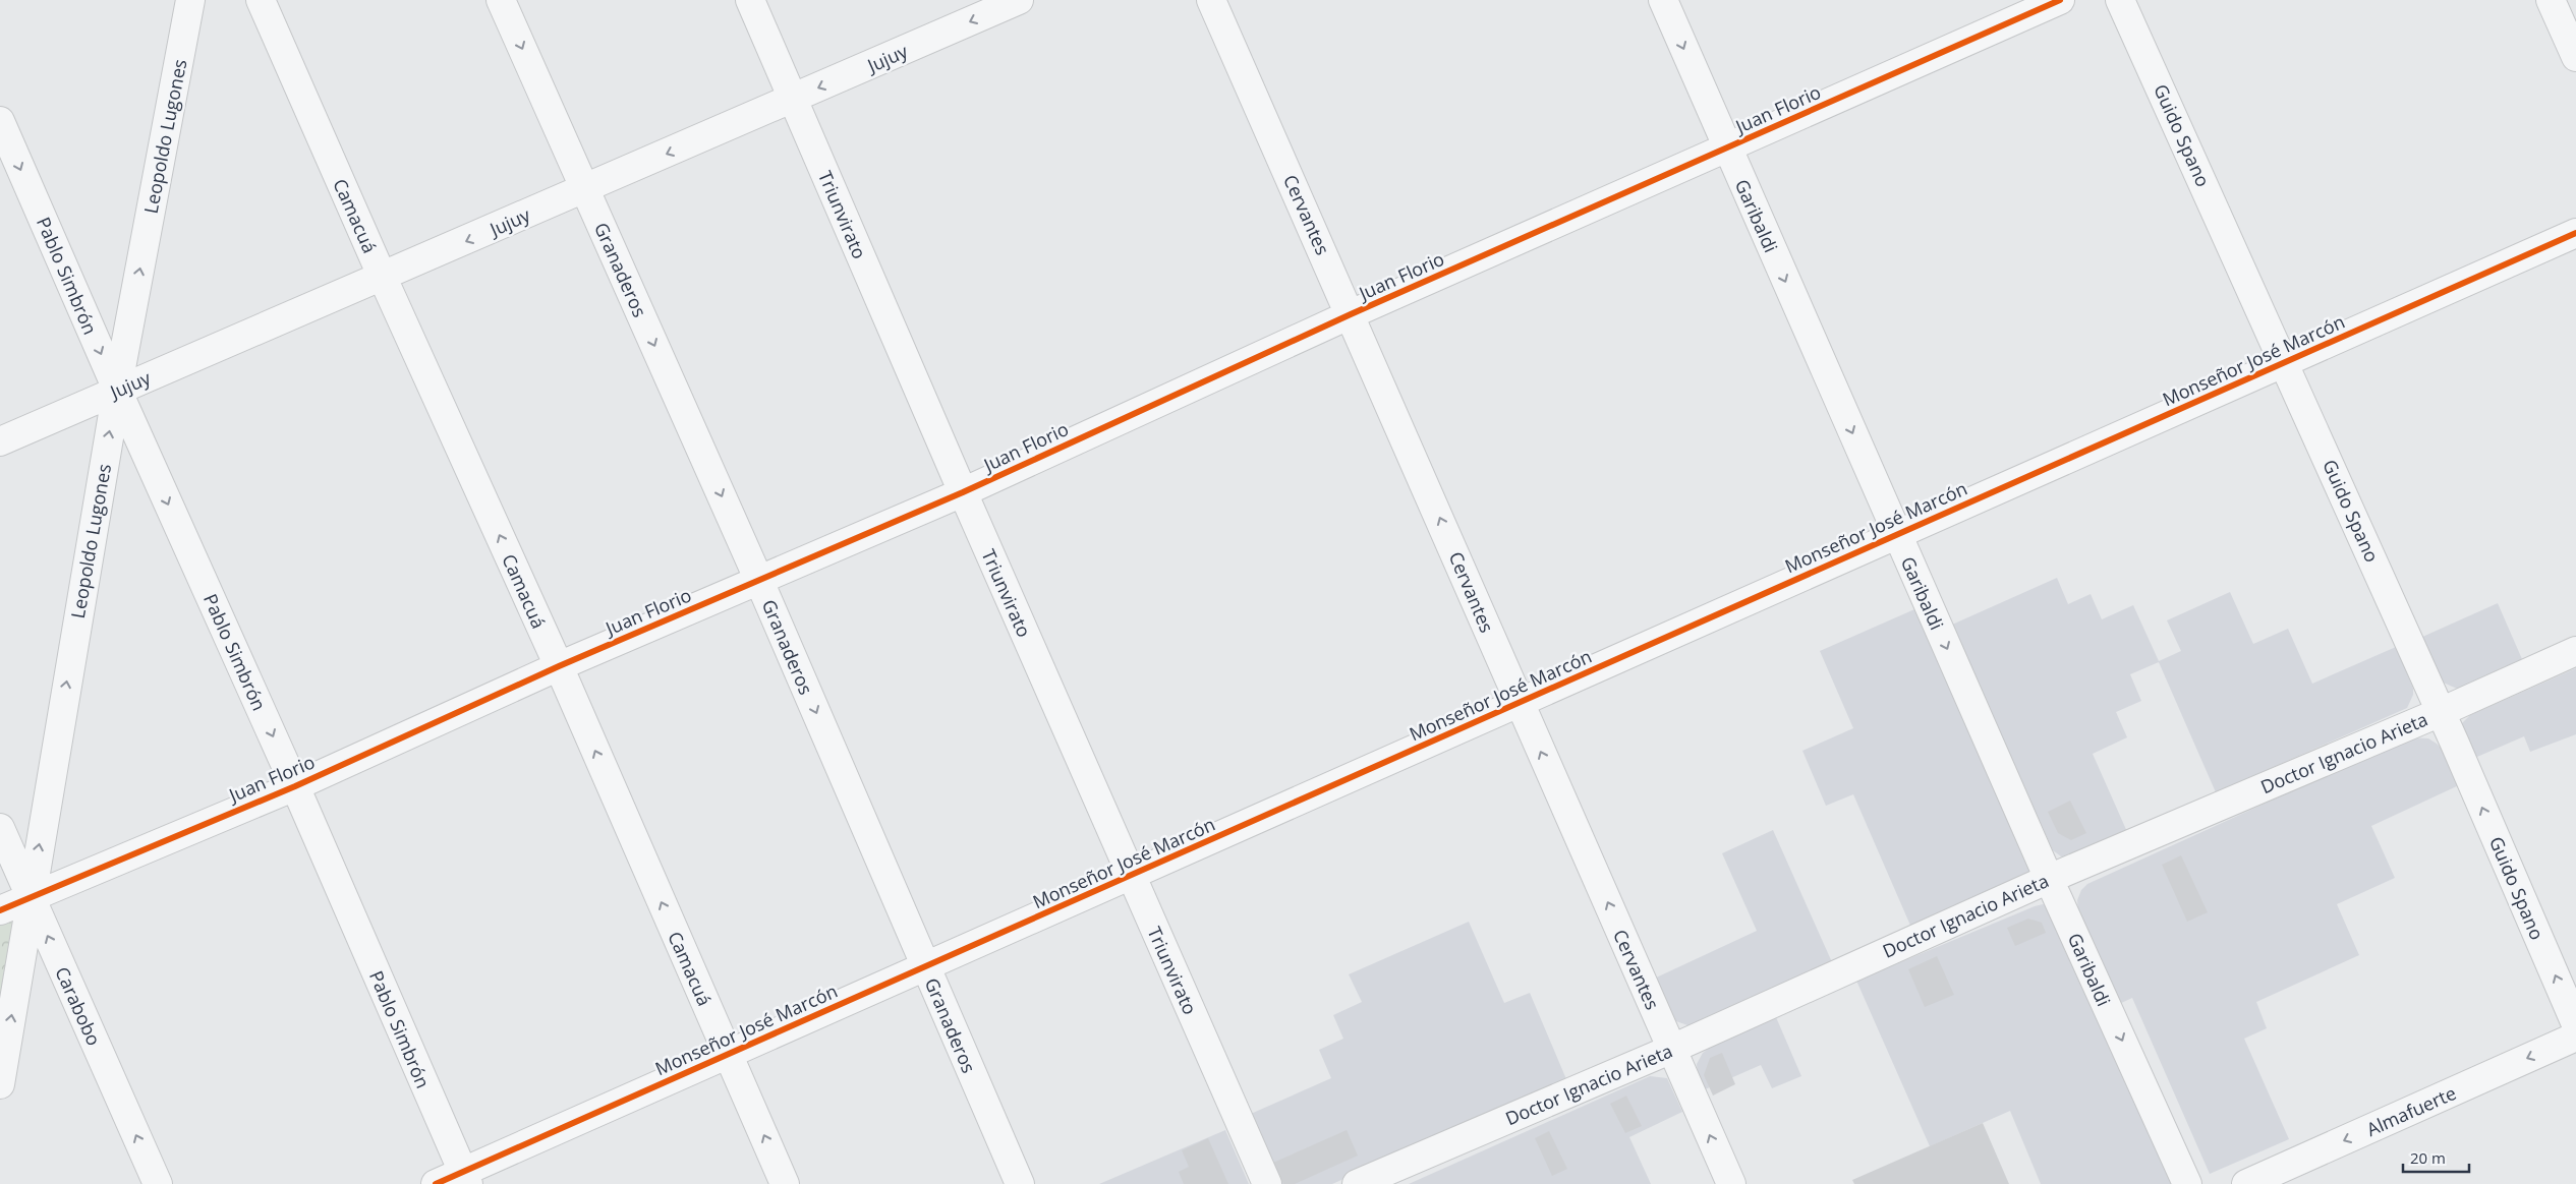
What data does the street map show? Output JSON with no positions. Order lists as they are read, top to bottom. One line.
{"streets":{"street":["Jujuy","Juan Florio","Guido Spano","Leopoldo Lugones","Triunvirato","Cervantes","Camacuá","Garibaldi","Granaderos","Pablo Simbrón","Monseñor José Marcón","Doctor Ignacio Arieta","Carabobo","Almafuerte"]},"crossings":[["Jujuy","Leopoldo Lugones"],["Jujuy","Triunvirato"],["Jujuy","Camacuá"],["Jujuy","Granaderos"],["Jujuy","Pablo Simbrón"],["Juan Florio","Leopoldo Lugones"],["Juan Florio","Triunvirato"],["Juan Florio","Cervantes"],["Juan Florio","Camacuá"],["Juan Florio","Garibaldi"],["Juan Florio","Granaderos"],["Juan Florio","Pablo Simbrón"],["Juan Florio","Carabobo"],["Guido Spano","Monseñor José Marcón"],["Guido Spano","Doctor Ignacio Arieta"],["Leopoldo Lugones","Pablo Simbrón"],["Leopoldo Lugones","Carabobo"],["Triunvirato","Monseñor José Marcón"],["Cervantes","Monseñor José Marcón"],["Cervantes","Doctor Ignacio Arieta"],["Camacuá","Monseñor José Marcón"],["Garibaldi","Monseñor José Marcón"],["Garibaldi","Doctor Ignacio Arieta"],["Granaderos","Monseñor José Marcón"],["Pablo Simbrón","Monseñor José Marcón"]],"one_way":["Jujuy","Leopoldo Lugones","Cervantes","Camacuá","Garibaldi","Granaderos","Pablo Simbrón","Carabobo","Almafuerte"],"scale_bar":"20 m"}
